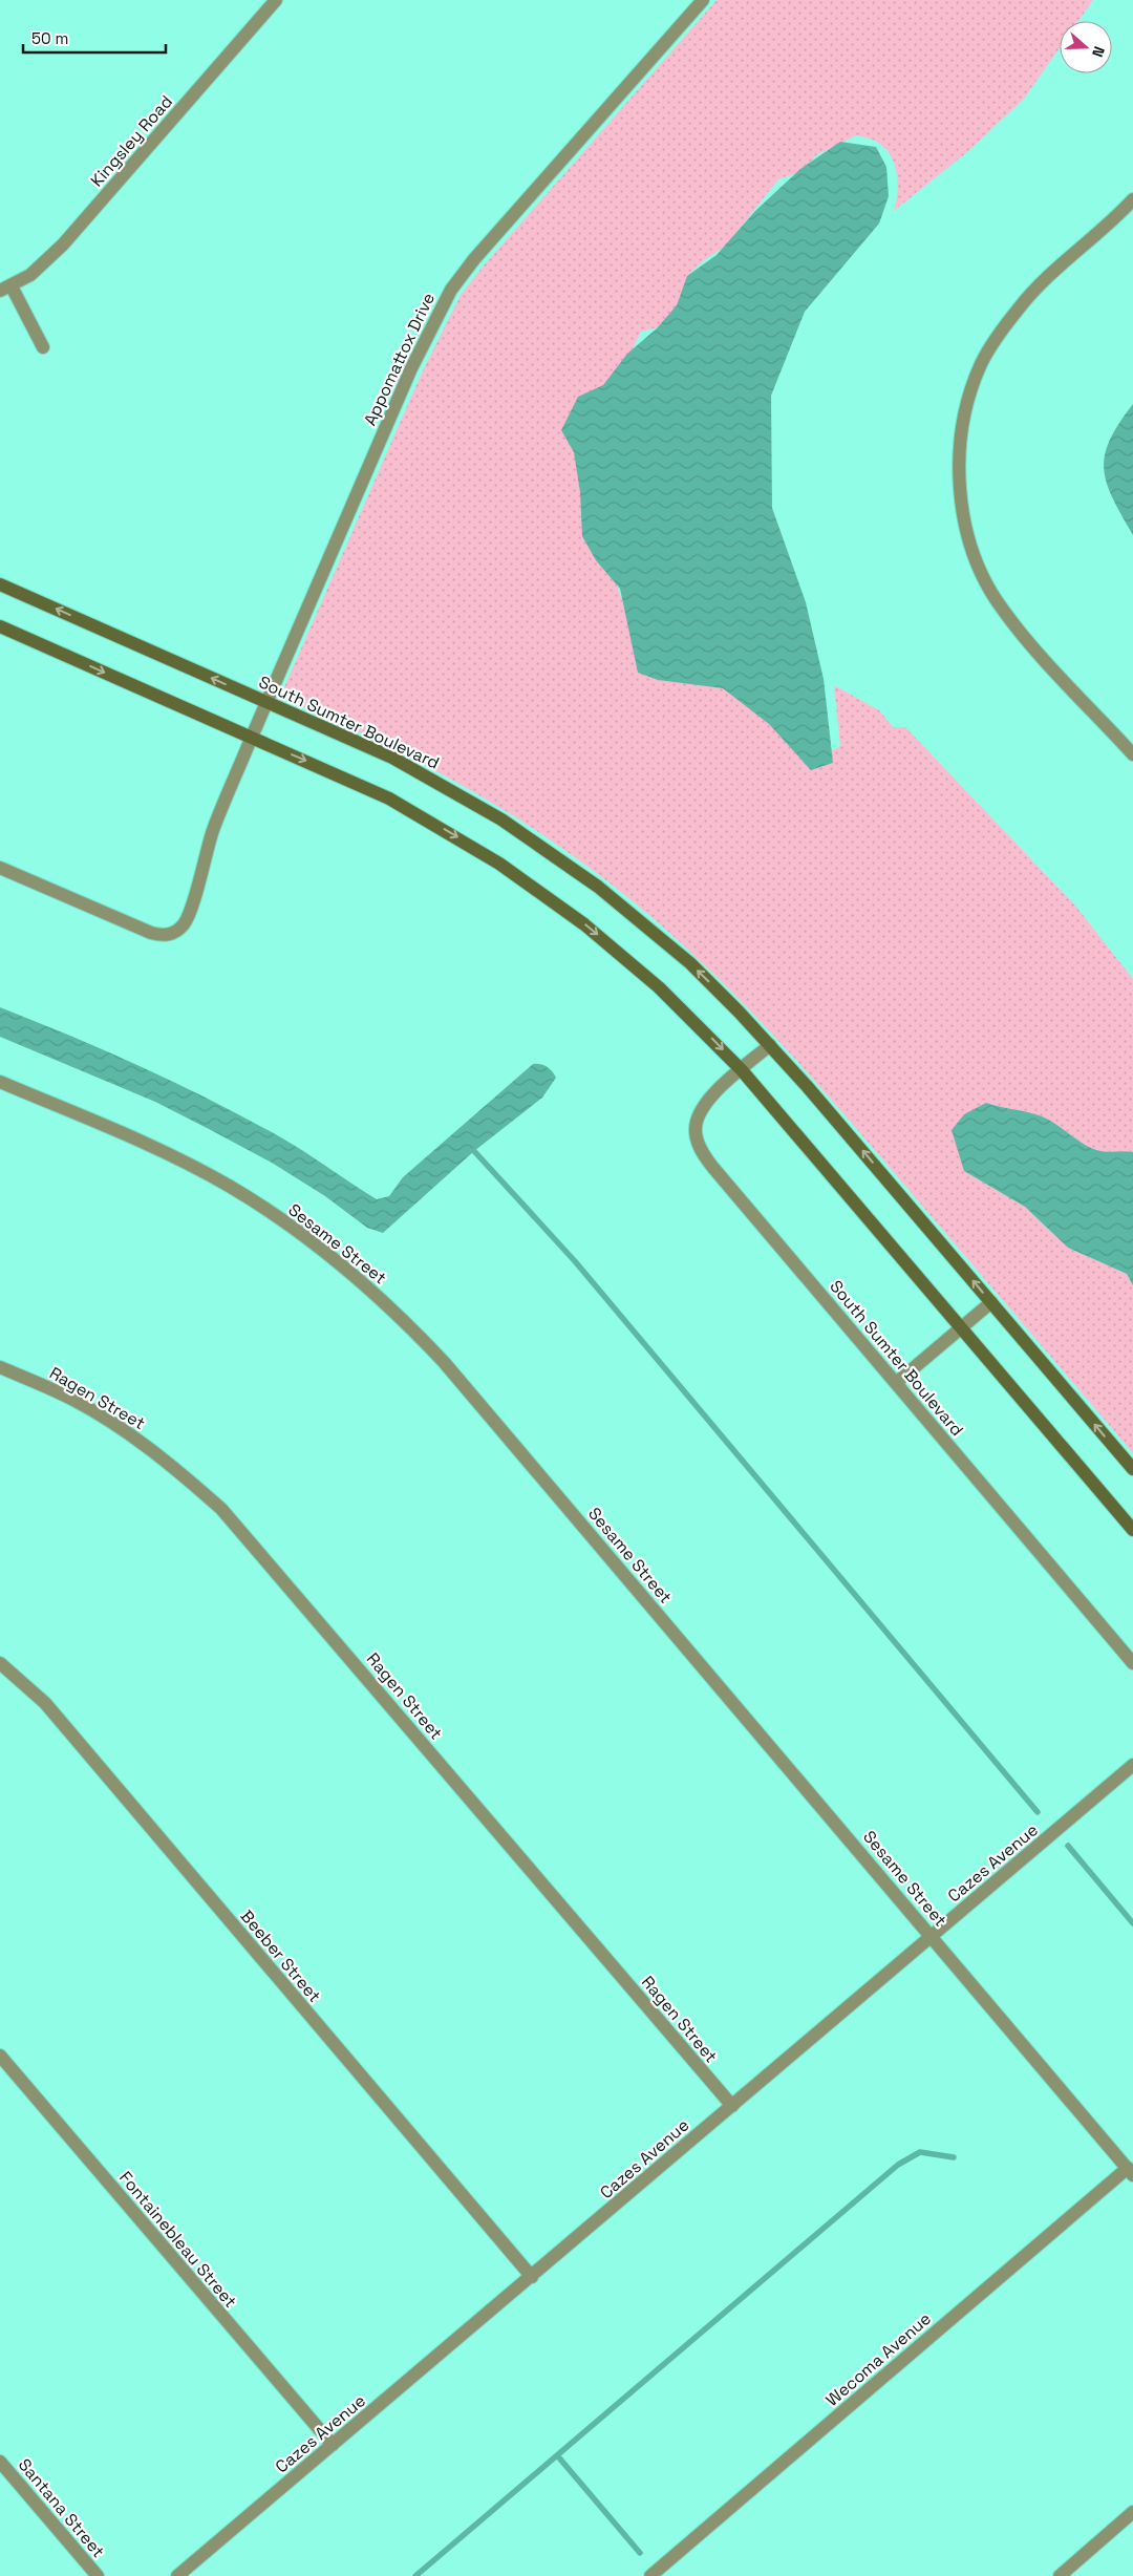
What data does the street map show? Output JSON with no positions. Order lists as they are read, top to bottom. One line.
{"streets":{"main road":["South Sumter Boulevard"],"street":["Kingsley Road","Appomattox Drive","Sesame Street","Ragen Street","Cazes Avenue","Beeber Street","Fontainebleau Street","Wecoma Avenue","Santana Street"]},"crossings":[["Appomattox Drive","South Sumter Boulevard"],["Sesame Street","Cazes Avenue"],["Sesame Street","Wecoma Avenue"],["Ragen Street","Cazes Avenue"],["Cazes Avenue","Beeber Street"],["Cazes Avenue","Fontainebleau Street"]],"scale_bar":"50 m","north":"right"}
